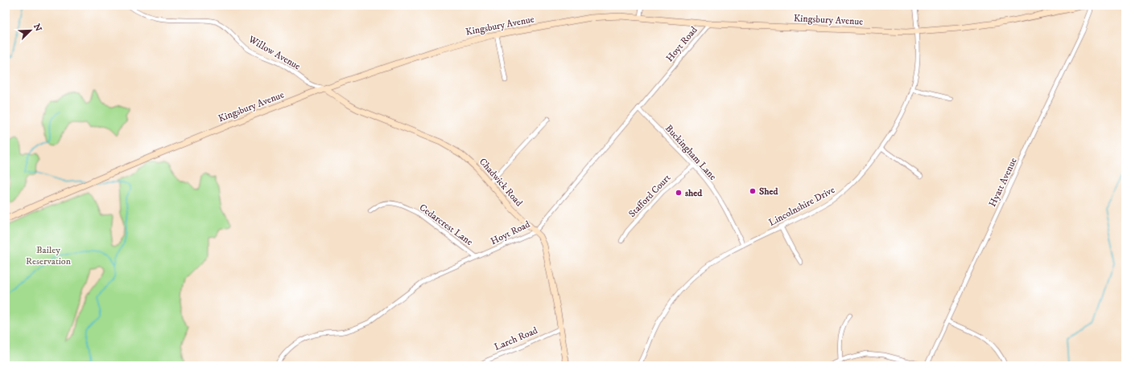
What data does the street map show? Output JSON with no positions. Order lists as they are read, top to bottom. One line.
{"streets":{"main road":["Kingsbury Avenue","Chadwick Road"],"street":["Hoyt Road","Willow Avenue","Buckingham Lane","Hyatt Avenue","Stafford Court","Lincolnshire Drive","Cedarcrest Lane","Larch Road"]},"crossings":[["Kingsbury Avenue","Hoyt Road"],["Kingsbury Avenue","Willow Avenue"],["Kingsbury Avenue","Chadwick Road"],["Kingsbury Avenue","Lincolnshire Drive"],["Hoyt Road","Buckingham Lane"],["Hoyt Road","Chadwick Road"],["Hoyt Road","Cedarcrest Lane"],["Willow Avenue","Chadwick Road"],["Buckingham Lane","Stafford Court"],["Buckingham Lane","Lincolnshire Drive"],["Chadwick Road","Larch Road"]],"parks":["Bailey Reservation"],"places":["Shed","shed"],"north":"top right"}
